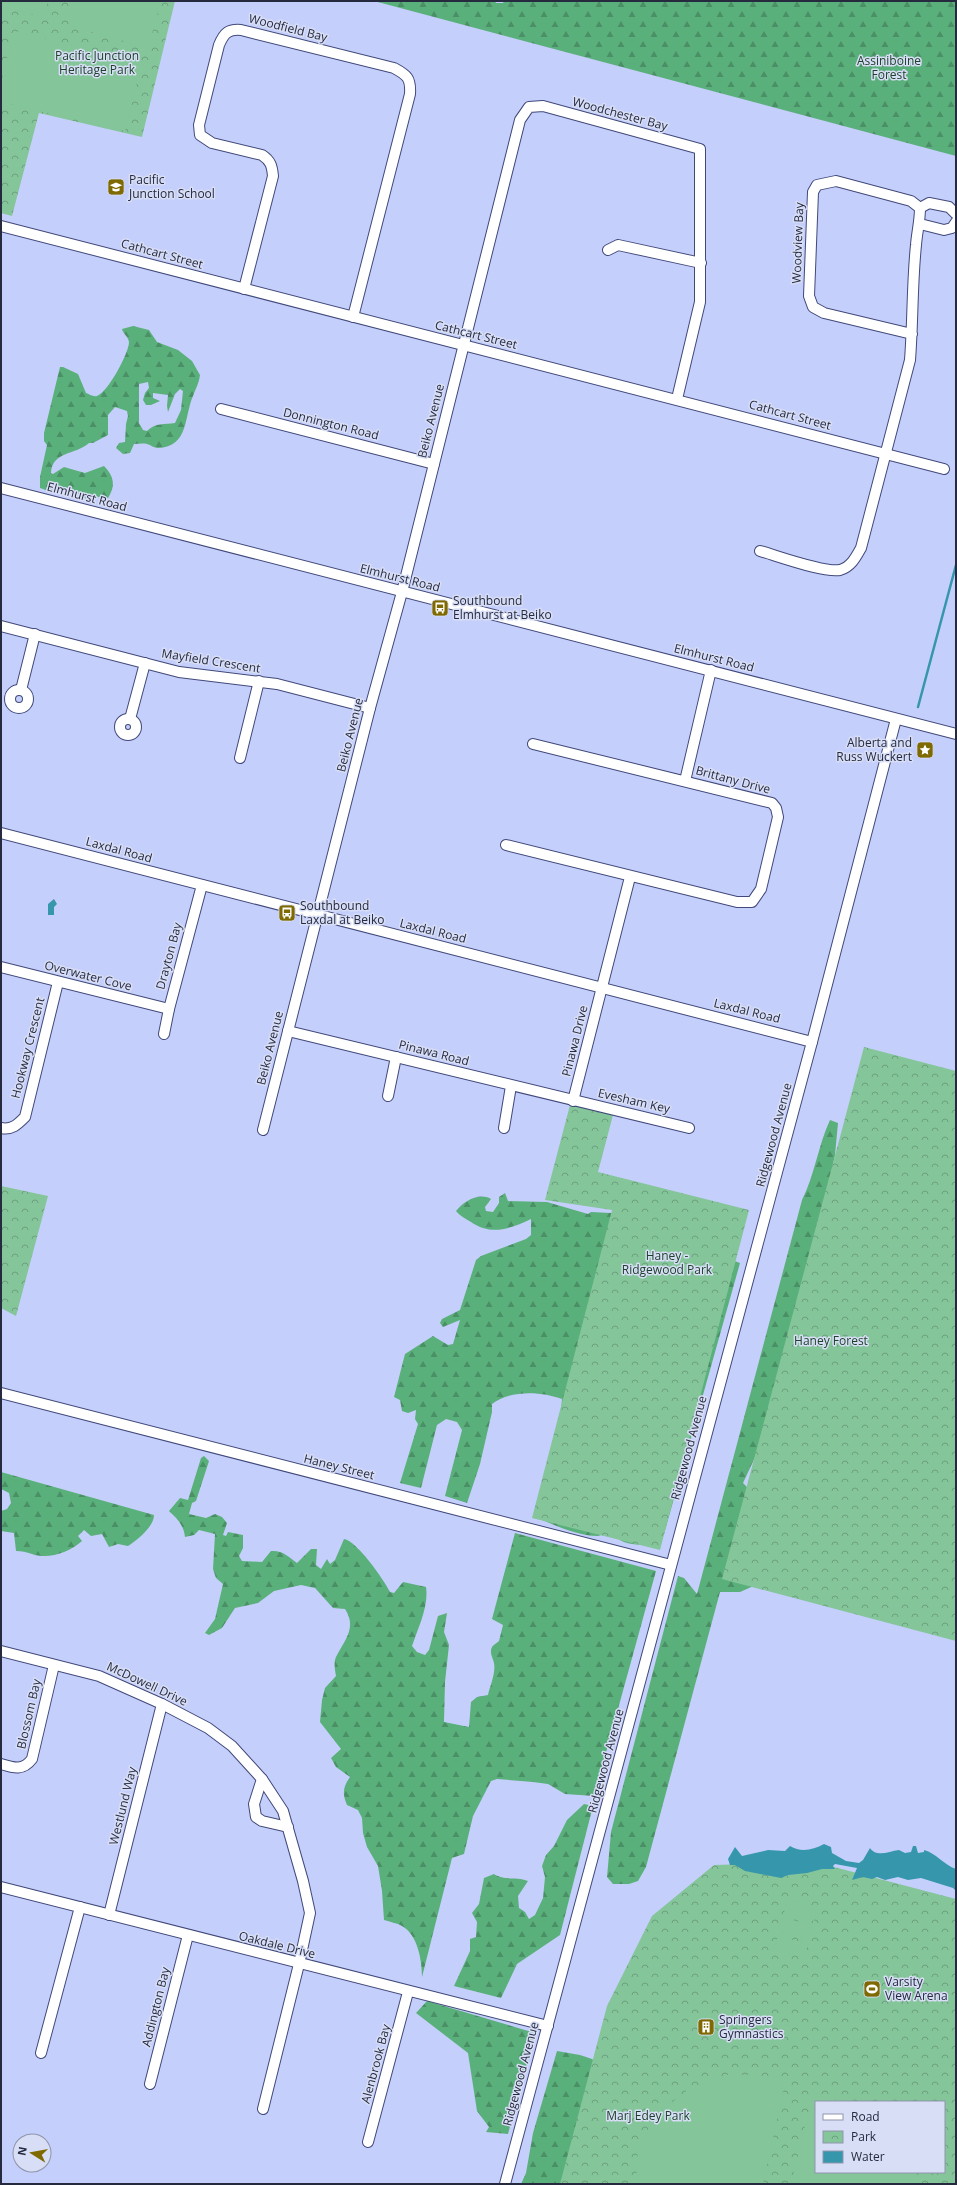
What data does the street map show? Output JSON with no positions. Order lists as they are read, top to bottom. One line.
{"streets":{"street":["Woodfield Bay","Woodchester Bay","Woodview Bay","Cathcart Street","Beiko Avenue","Donnington Road","Elmhurst Road","Mayfield Crescent","Brittany Drive","Laxdal Road","Drayton Bay","Overwater Cove","Pinawa Drive","Hookway Crescent","Pinawa Road","Evesham Key","Ridgewood Avenue","Haney Street","McDowell Drive","Blossom Bay","Westlund Way","Oakdale Drive","Addington Bay","Alenbrook Bay"]},"crossings":[["Woodfield Bay","Cathcart Street"],["Woodchester Bay","Cathcart Street"],["Woodchester Bay","Beiko Avenue"],["Cathcart Street","Beiko Avenue"],["Beiko Avenue","Donnington Road"],["Beiko Avenue","Elmhurst Road"],["Beiko Avenue","Mayfield Crescent"],["Beiko Avenue","Laxdal Road"],["Beiko Avenue","Pinawa Road"],["Elmhurst Road","Ridgewood Avenue"],["Laxdal Road","Drayton Bay"],["Laxdal Road","Pinawa Drive"],["Laxdal Road","Ridgewood Avenue"],["Drayton Bay","Overwater Cove"],["Overwater Cove","Hookway Crescent"],["Pinawa Drive","Pinawa Road"],["Pinawa Drive","Evesham Key"],["Pinawa Road","Evesham Key"],["Ridgewood Avenue","Haney Street"],["Ridgewood Avenue","Oakdale Drive"],["McDowell Drive","Blossom Bay"],["McDowell Drive","Westlund Way"],["McDowell Drive","Oakdale Drive"],["Westlund Way","Oakdale Drive"],["Oakdale Drive","Addington Bay"],["Oakdale Drive","Alenbrook Bay"]],"parks":["Pacific Junction Heritage Park","Assiniboine Forest","Haney - Ridgewood Park","Haney Forest","Marj Edey Park"],"places":{"school or university":["Pacific Junction School"],"bus stop":["Southbound Elmhurst at Beiko","Southbound Laxdal at Beiko"],"place":["Alberta and Russ Wuckert"],"sports":["Varsity View Arena"],"building":["Springers Gymnastics"]},"legend":["Road","Park","Water"],"north":"left"}
